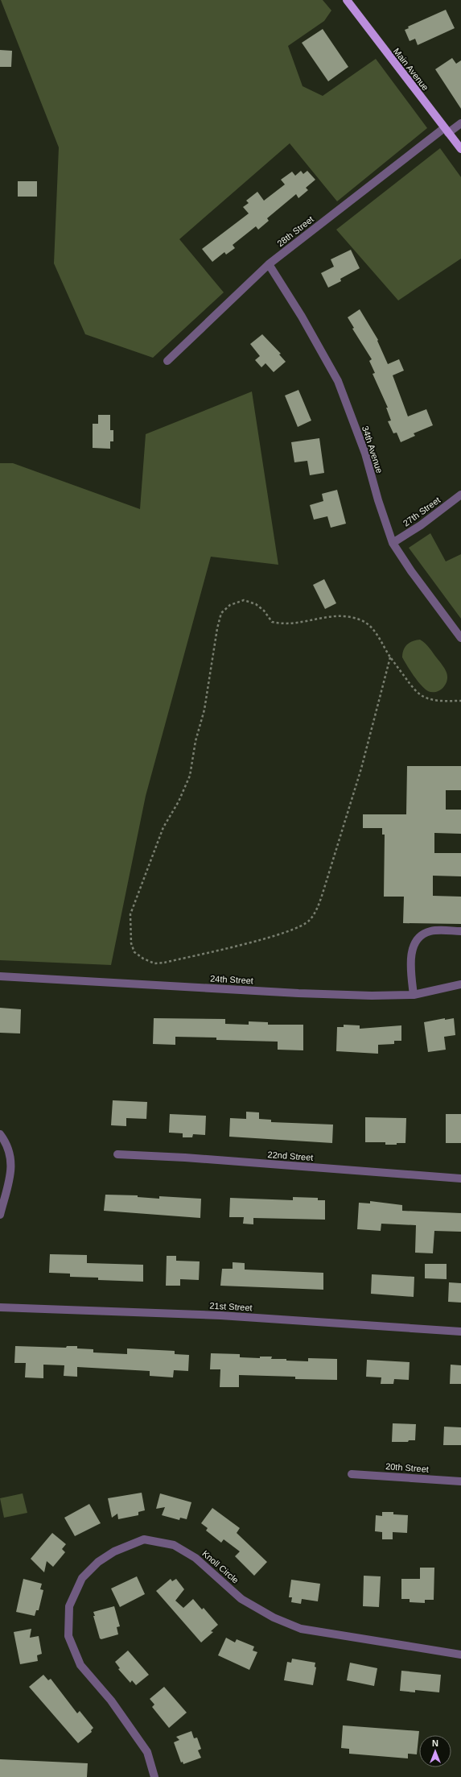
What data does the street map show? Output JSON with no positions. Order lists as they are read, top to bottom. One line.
{"streets":{"main road":["Main Avenue"],"street":["28th Street","34th Avenue","27th Street","24th Street","22nd Street","21st Street","20th Street","Knoll Circle"]},"crossings":[["Main Avenue","28th Street"],["28th Street","34th Avenue"],["34th Avenue","27th Street"]],"north":"top"}
